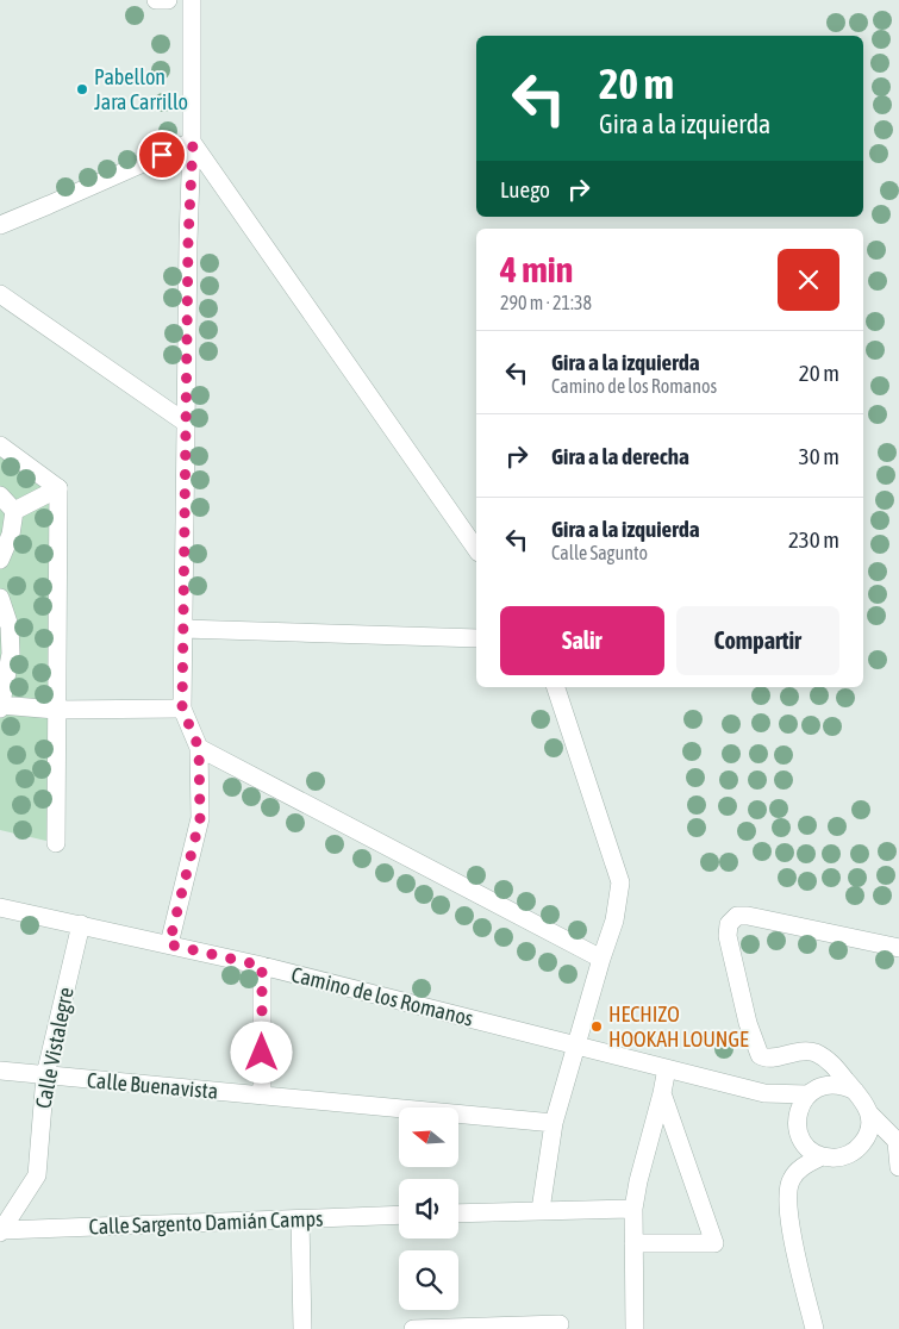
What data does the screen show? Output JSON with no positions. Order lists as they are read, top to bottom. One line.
{"streets":{"street":["Camino de los Romanos","Calle Vistalegre","Calle Buenavista","Calle Sargento Damián Camps"]},"crossings":[["Camino de los Romanos","Calle Vistalegre"],["Calle Vistalegre","Calle Buenavista"],["Calle Vistalegre","Calle Sargento Damián Camps"]],"places":["Pabellon Jara Carrillo","HECHIZO HOOKAH LOUNGE"],"north":"left","page":{"turn":["20 m","Gira a la izquierda"],"then":"Luego","heading":["4 min","290 m · 21:38"],"list":[{"name":"Gira a la izquierda","note":"Camino de los Romanos","value":"20 m"},{"name":"Gira a la derecha","value":"30 m"},{"name":"Gira a la izquierda","note":"Calle Sagunto","value":"230 m"}],"buttons":["Salir","Compartir"]}}
